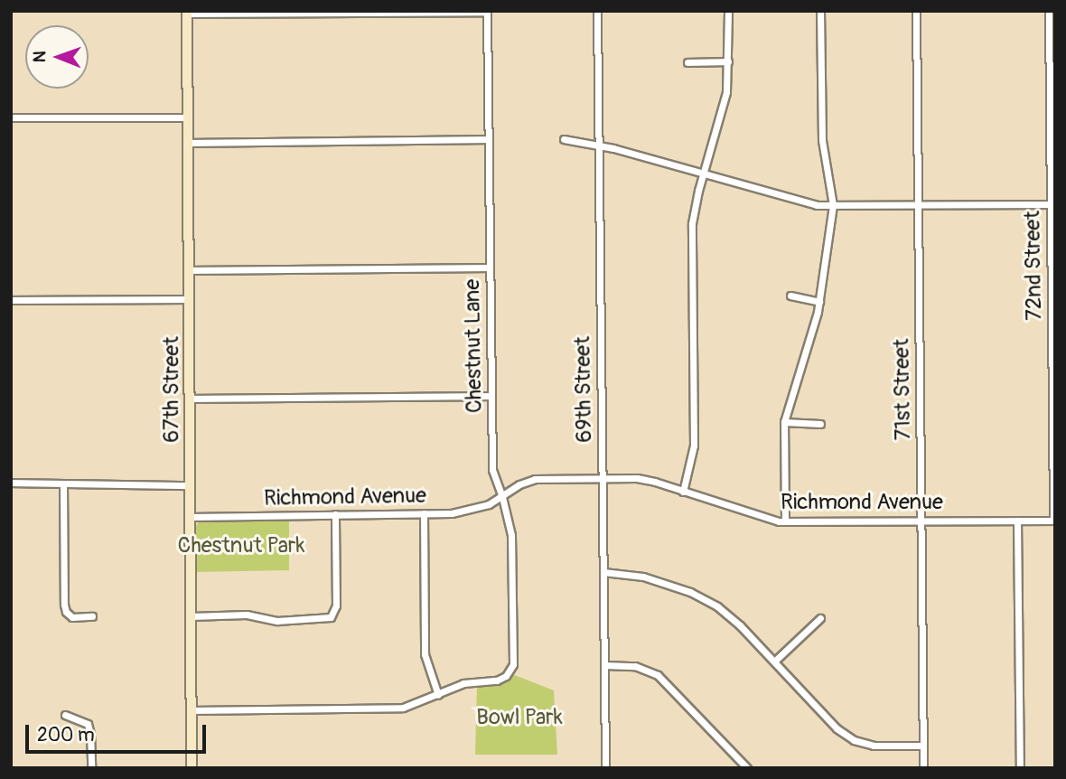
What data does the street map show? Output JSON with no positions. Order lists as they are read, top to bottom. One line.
{"streets":{"street":["72nd Street","Chestnut Lane","67th Street","69th Street","71st Street","Richmond Avenue"]},"crossings":[["72nd Street","Richmond Avenue"],["Chestnut Lane","Richmond Avenue"],["67th Street","Richmond Avenue"],["69th Street","Richmond Avenue"],["71st Street","Richmond Avenue"]],"parks":["Chestnut Park","Bowl Park"],"scale_bar":"200 m","north":"left"}
